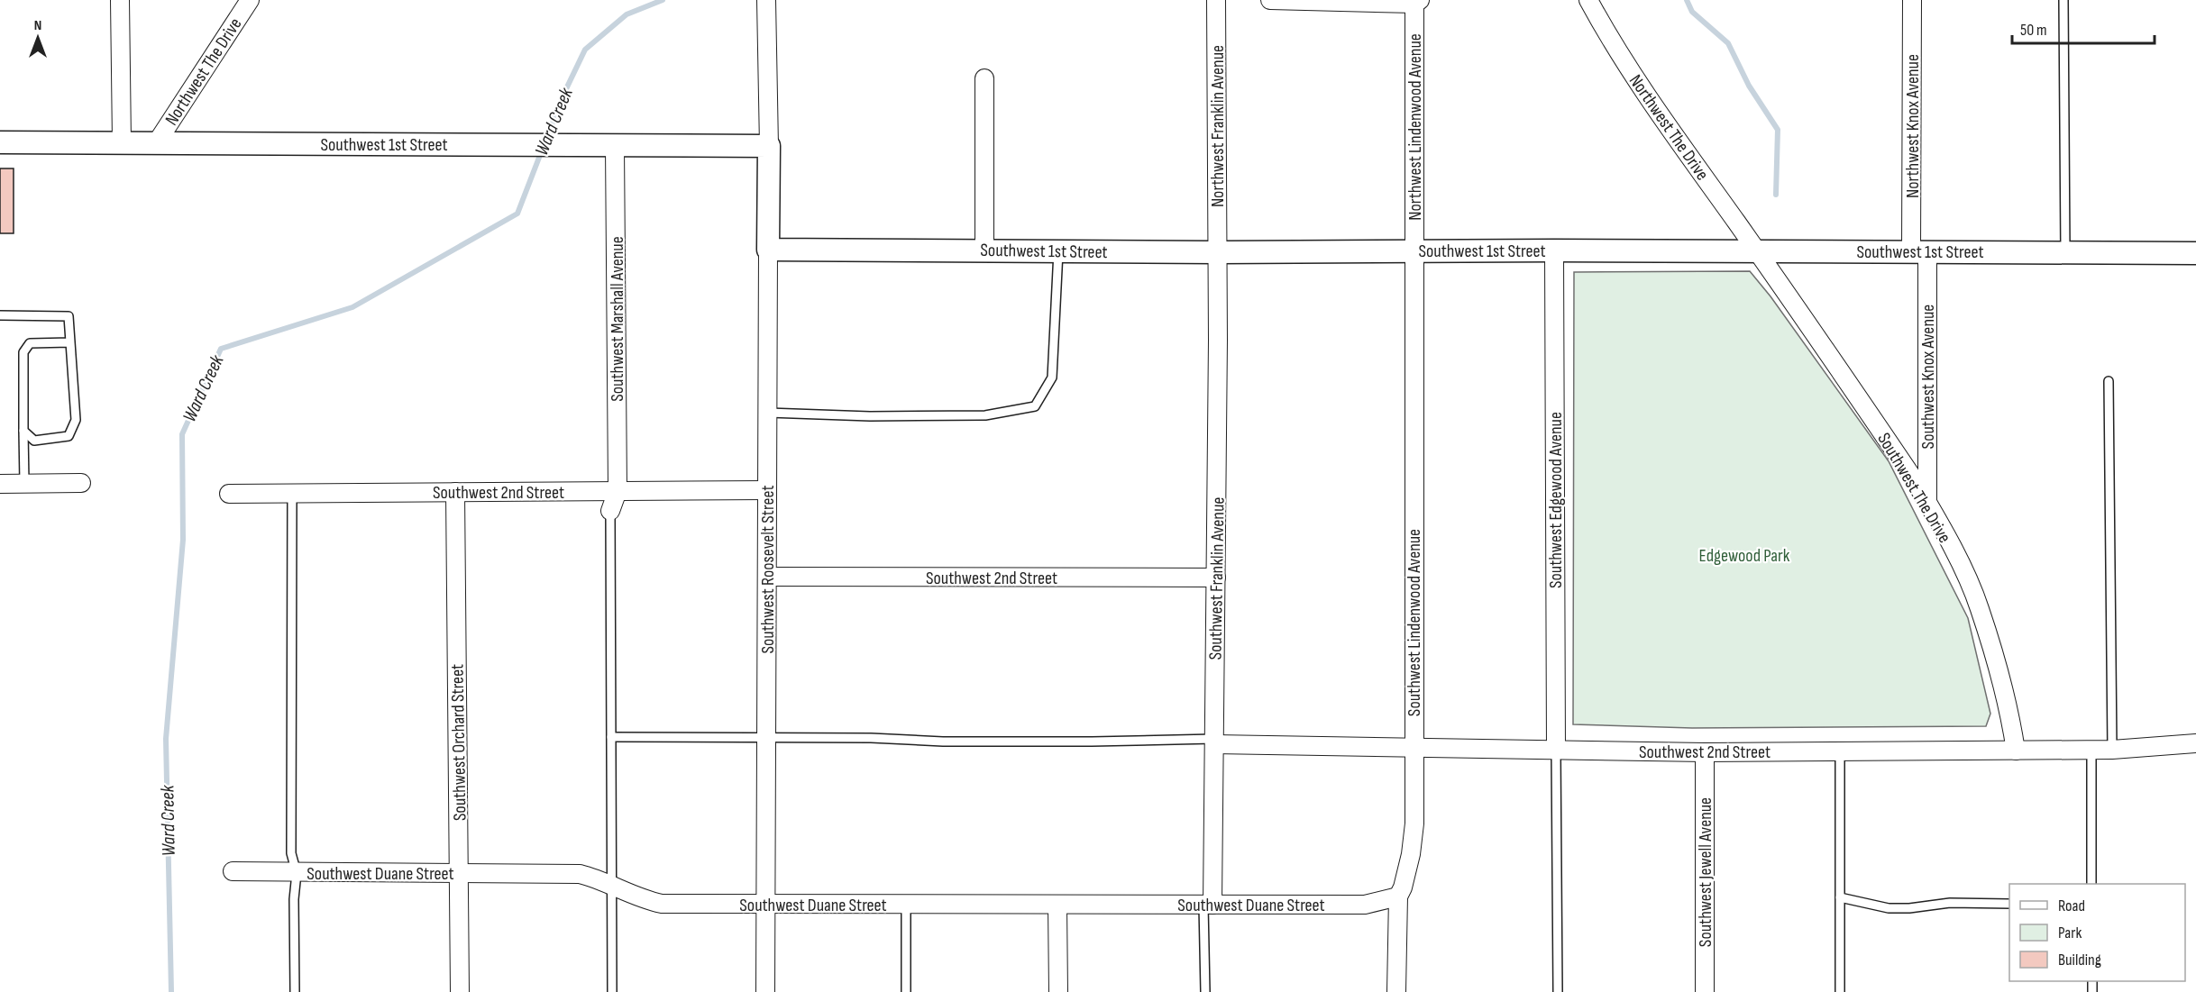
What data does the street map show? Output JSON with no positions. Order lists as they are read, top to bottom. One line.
{"streets":{"street":["Northwest The Drive","Northwest Franklin Avenue","Northwest Knox Avenue","Northwest Lindenwood Avenue","Southwest 1st Street","Southwest Marshall Avenue","Southwest Knox Avenue","Southwest The Drive","Southwest 2nd Street","Southwest Edgewood Avenue","Southwest Roosevelt Street","Southwest Franklin Avenue","Southwest Lindenwood Avenue","Southwest Orchard Street","Southwest Jewell Avenue","Southwest Duane Street"]},"crossings":[["Northwest The Drive","Southwest 1st Street"],["Northwest The Drive","Southwest The Drive"],["Northwest Franklin Avenue","Southwest 1st Street"],["Northwest Franklin Avenue","Southwest Franklin Avenue"],["Northwest Knox Avenue","Southwest 1st Street"],["Northwest Knox Avenue","Southwest Knox Avenue"],["Northwest Lindenwood Avenue","Southwest 1st Street"],["Northwest Lindenwood Avenue","Southwest Lindenwood Avenue"],["Southwest 1st Street","Southwest Marshall Avenue"],["Southwest 1st Street","Southwest Knox Avenue"],["Southwest 1st Street","Southwest The Drive"],["Southwest 1st Street","Southwest Edgewood Avenue"],["Southwest 1st Street","Southwest Roosevelt Street"],["Southwest 1st Street","Southwest Franklin Avenue"],["Southwest 1st Street","Southwest Lindenwood Avenue"],["Southwest Marshall Avenue","Southwest 2nd Street"],["Southwest Knox Avenue","Southwest The Drive"],["Southwest The Drive","Southwest 2nd Street"],["Southwest 2nd Street","Southwest Edgewood Avenue"],["Southwest 2nd Street","Southwest Roosevelt Street"],["Southwest 2nd Street","Southwest Franklin Avenue"],["Southwest 2nd Street","Southwest Lindenwood Avenue"],["Southwest 2nd Street","Southwest Orchard Street"],["Southwest 2nd Street","Southwest Jewell Avenue"],["Southwest Roosevelt Street","Southwest Duane Street"],["Southwest Franklin Avenue","Southwest Duane Street"],["Southwest Lindenwood Avenue","Southwest Duane Street"],["Southwest Orchard Street","Southwest Duane Street"]],"water":["Ward Creek"],"parks":["Edgewood Park"],"legend":["Road","Park","Building"],"scale_bar":"50 m","north":"top"}
